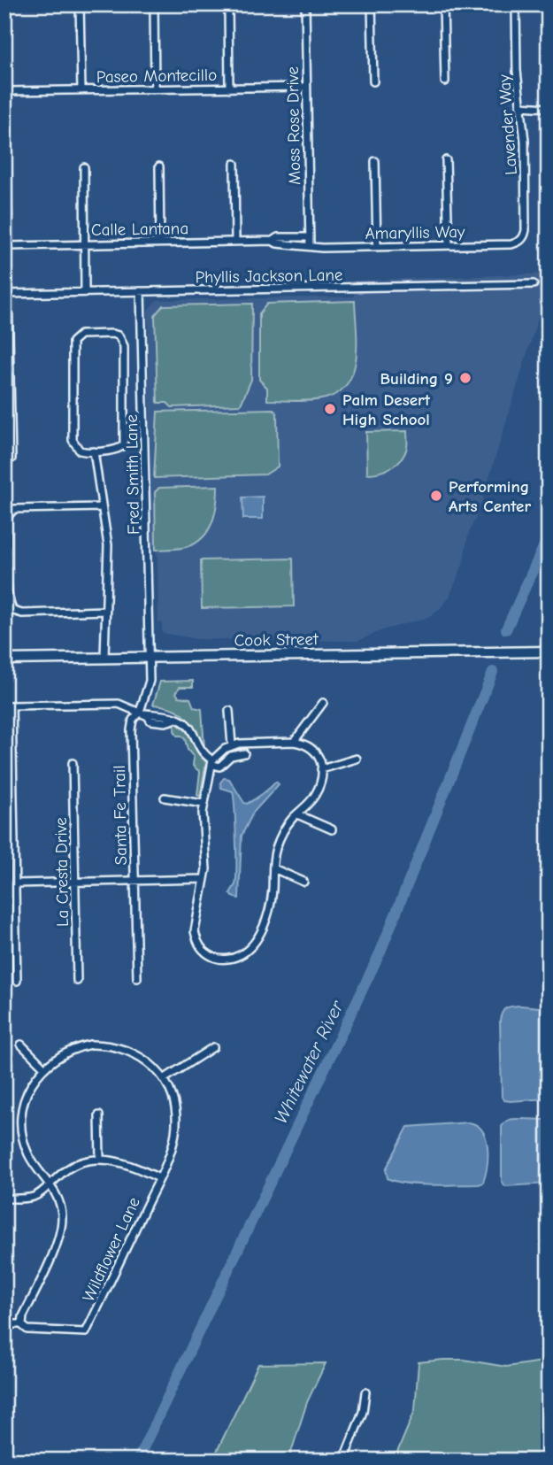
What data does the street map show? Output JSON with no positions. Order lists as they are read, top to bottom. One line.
{"streets":{"main road":["Cook Street"],"street":["Paseo Montecillo","Lavender Way","Moss Rose Drive","Calle Lantana","Amaryllis Way","Phyllis Jackson Lane","Fred Smith Lane","Santa Fe Trail","La Cresta Drive","Wildflower Lane"]},"crossings":[["Paseo Montecillo","Moss Rose Drive"],["Lavender Way","Amaryllis Way"],["Moss Rose Drive","Calle Lantana"],["Moss Rose Drive","Amaryllis Way"],["Calle Lantana","Amaryllis Way"],["Phyllis Jackson Lane","Fred Smith Lane"],["Fred Smith Lane","Cook Street"],["Fred Smith Lane","Santa Fe Trail"],["Cook Street","Santa Fe Trail"]],"water":["Whitewater River"],"places":["Building 9","Palm Desert High School","Performing Arts Center"]}
